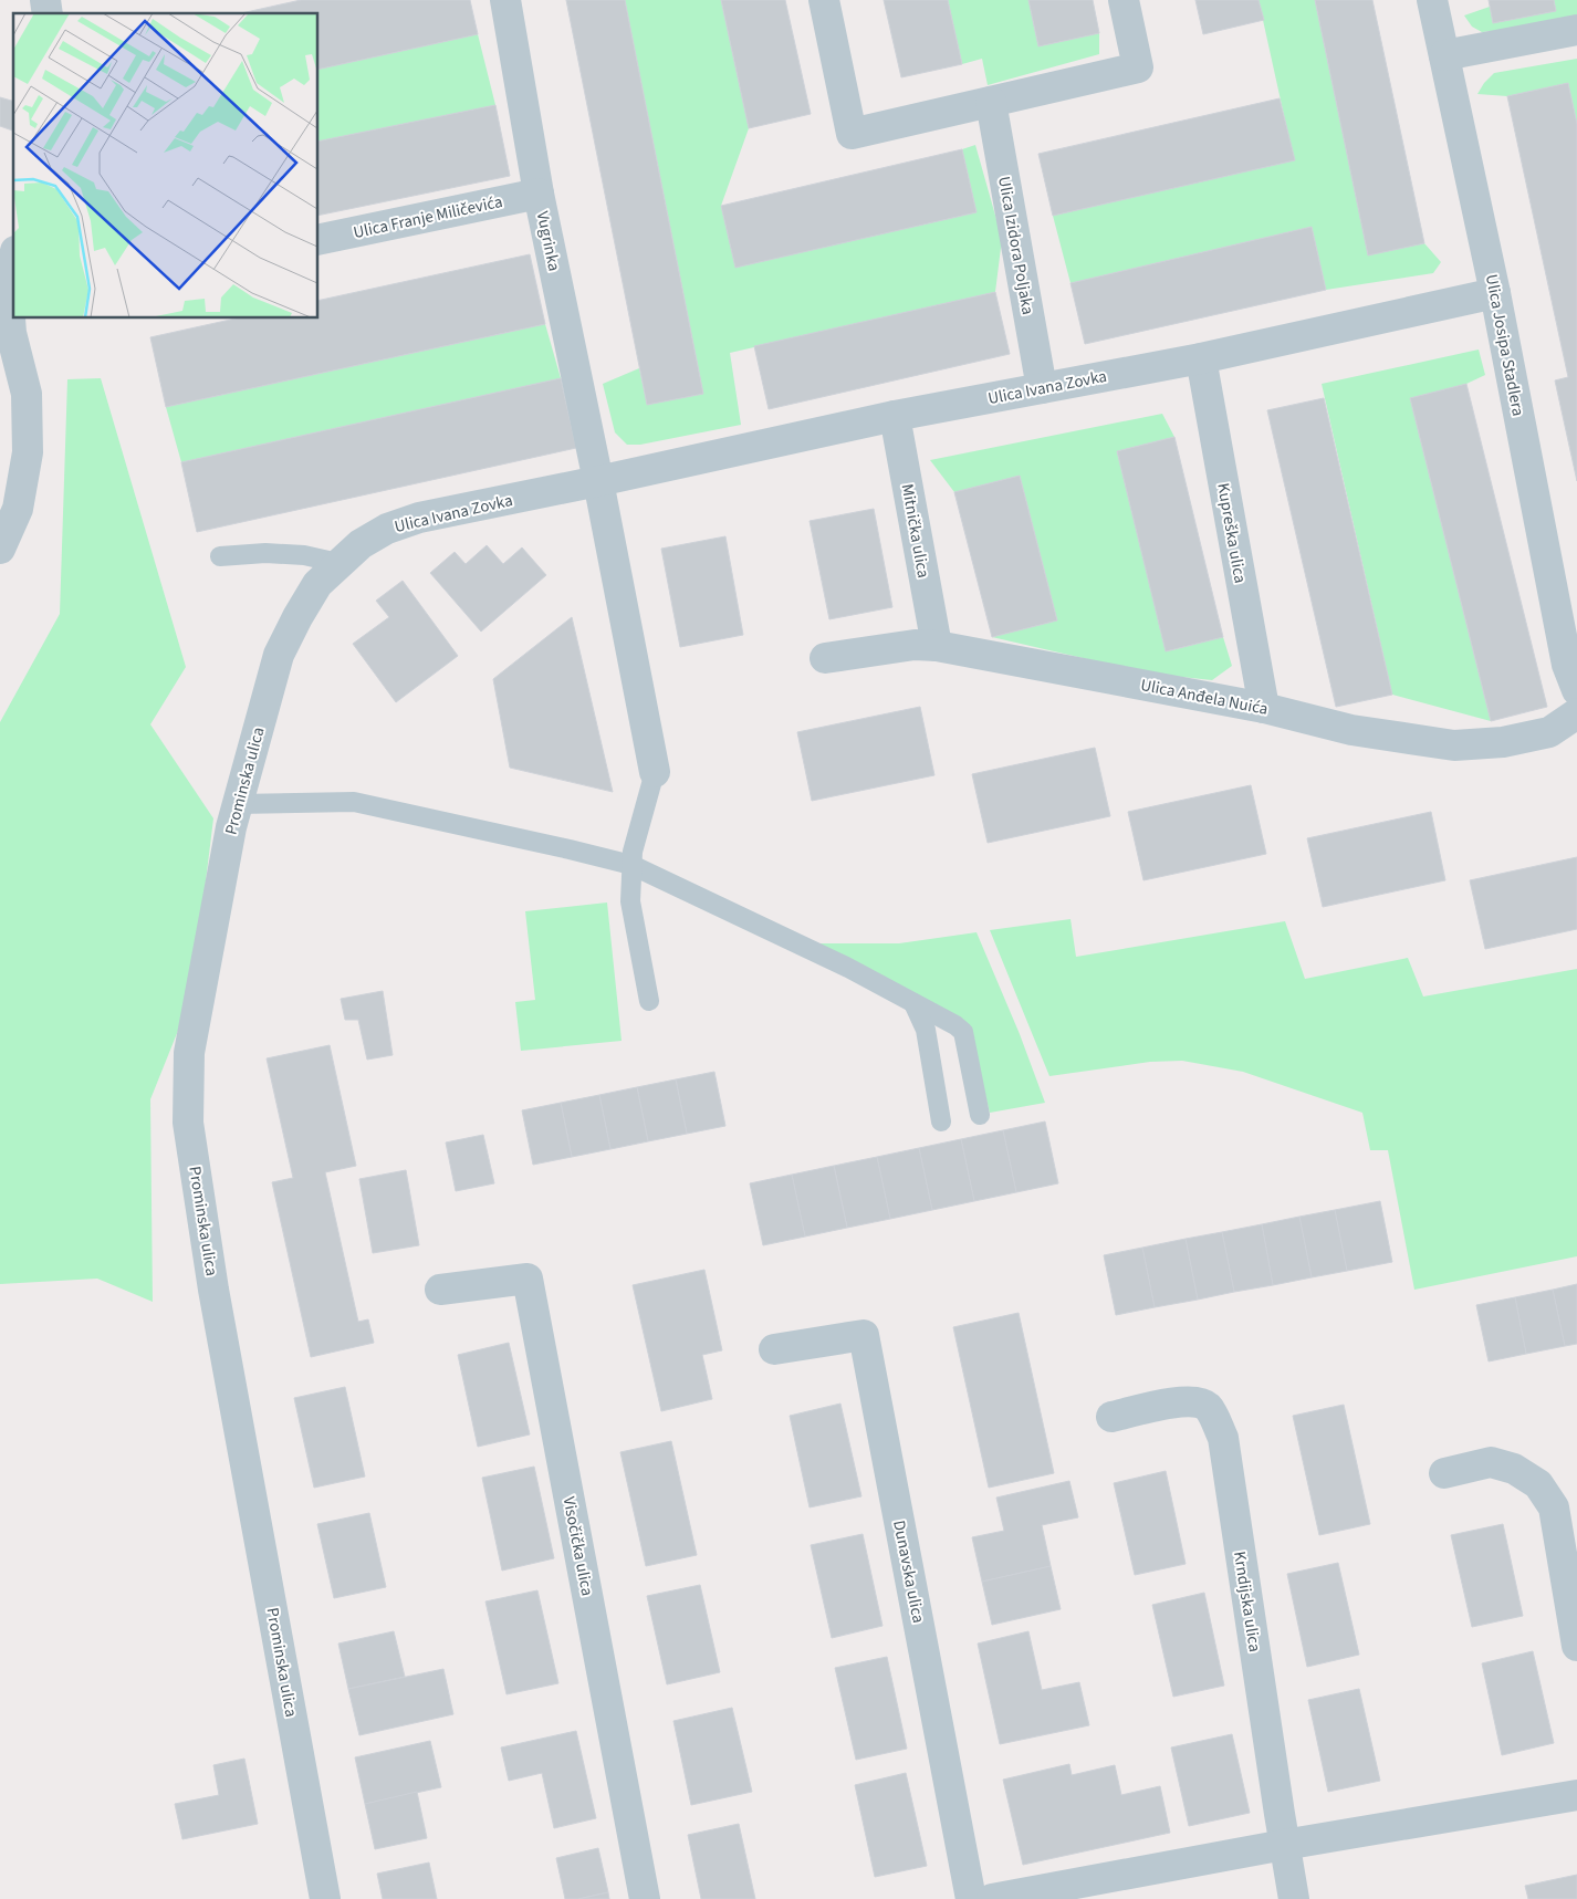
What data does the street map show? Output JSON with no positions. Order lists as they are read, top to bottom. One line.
{"streets":{"street":["Ulica Franje Miličevića","Vugrinka","Ulica Izidora Poljaka","Ulica Josipa Stadlera","Ulica Ivana Zovka","Mitnička ulica","Kupreška ulica","Ulica Anđela Nuića","Prominska ulica","Visočička ulica","Dunavska ulica","Krndijska ulica"]},"crossings":[["Ulica Franje Miličevića","Vugrinka"],["Vugrinka","Ulica Ivana Zovka"],["Ulica Izidora Poljaka","Ulica Ivana Zovka"],["Ulica Josipa Stadlera","Ulica Ivana Zovka"],["Ulica Ivana Zovka","Mitnička ulica"],["Ulica Ivana Zovka","Kupreška ulica"],["Ulica Ivana Zovka","Prominska ulica"],["Mitnička ulica","Ulica Anđela Nuića"],["Kupreška ulica","Ulica Anđela Nuića"]]}
